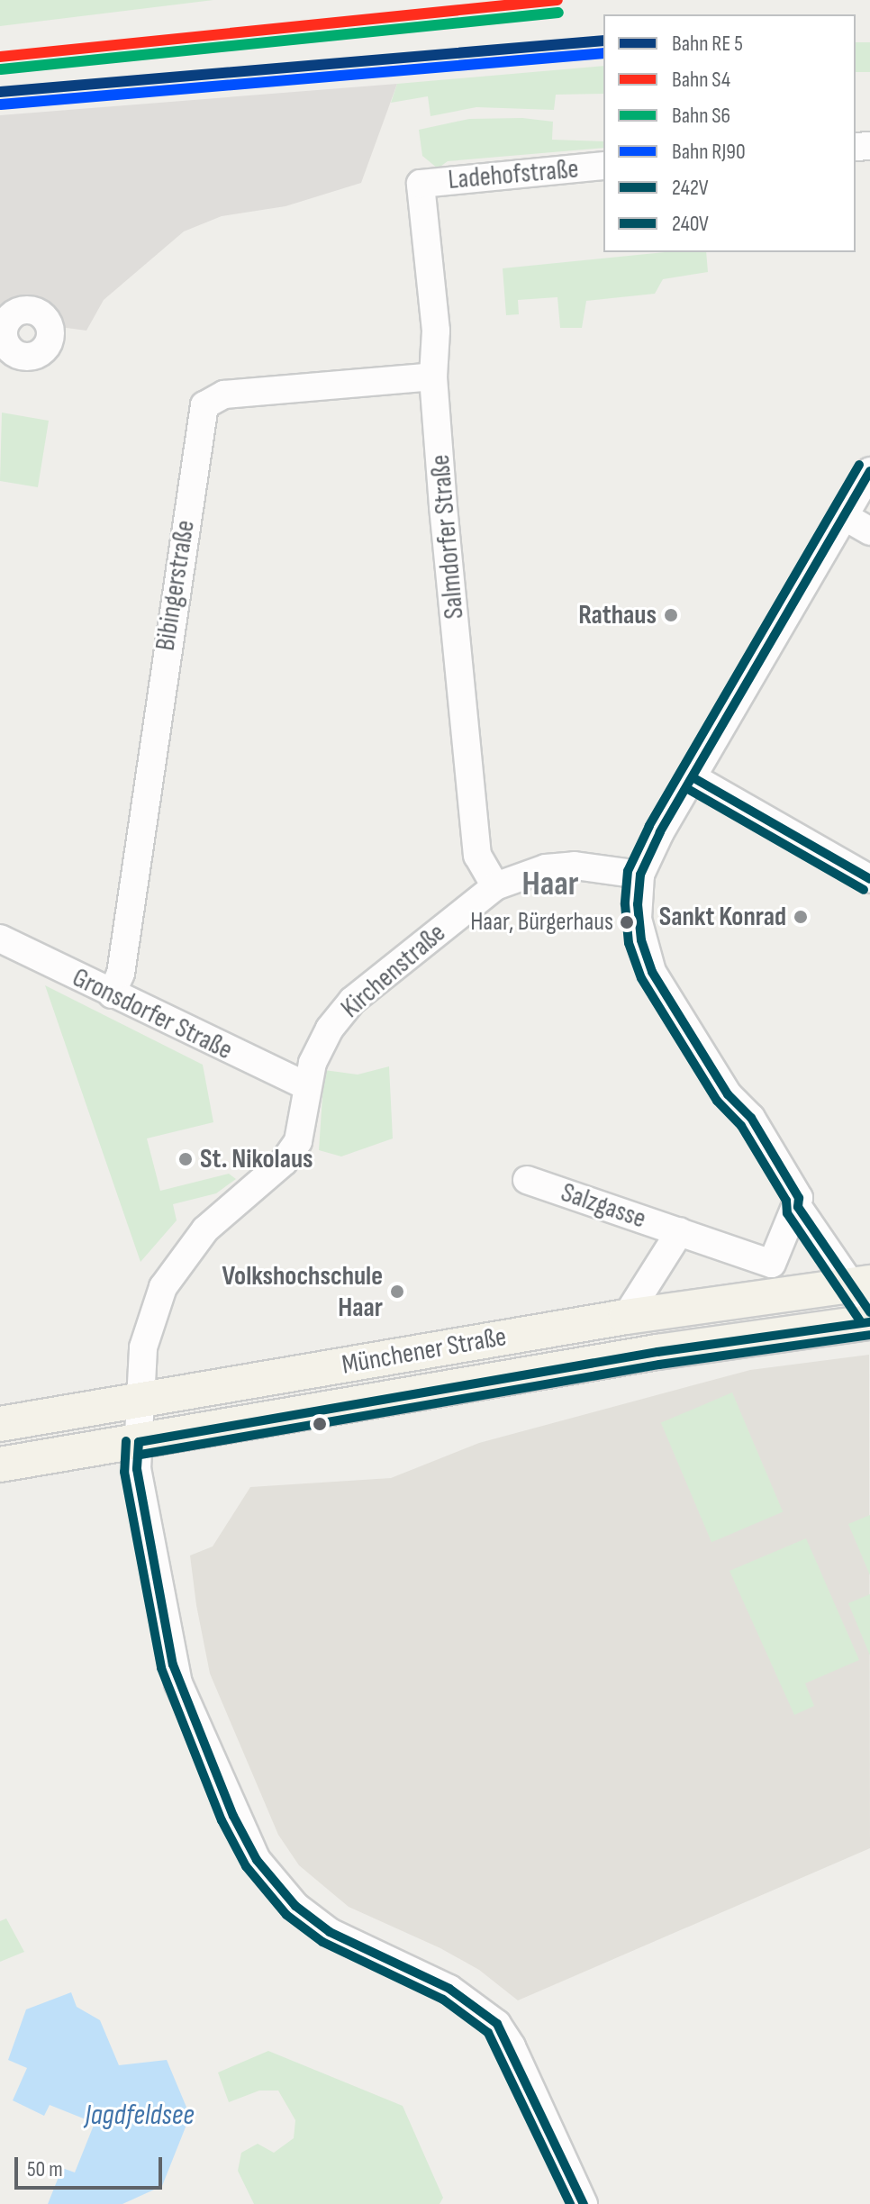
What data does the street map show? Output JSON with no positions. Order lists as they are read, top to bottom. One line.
{"streets":{"main road":["Münchener Straße"],"street":["Ladehofstraße","Salmdorfer Straße","Bibingerstraße","Kirchenstraße","Gronsdorfer Straße","Salzgasse"]},"crossings":[["Ladehofstraße","Salmdorfer Straße"],["Salmdorfer Straße","Bibingerstraße"],["Salmdorfer Straße","Kirchenstraße"],["Bibingerstraße","Gronsdorfer Straße"],["Kirchenstraße","Gronsdorfer Straße"],["Kirchenstraße","Münchener Straße"],["Salzgasse","Münchener Straße"]],"districts":["Haar"],"water":["Jagdfeldsee"],"places":["Rathaus","Sankt Konrad","Haar, Bürgerhaus","St. Nikolaus","Volkshochschule Haar"],"lines":["rail line S4","rail line S6","rail line RJ90","transit line 240V","transit line 242V"],"legend":["Bahn RE 5","Bahn S4","Bahn S6","Bahn RJ90","242V","240V"],"scale_bar":"50 m"}
